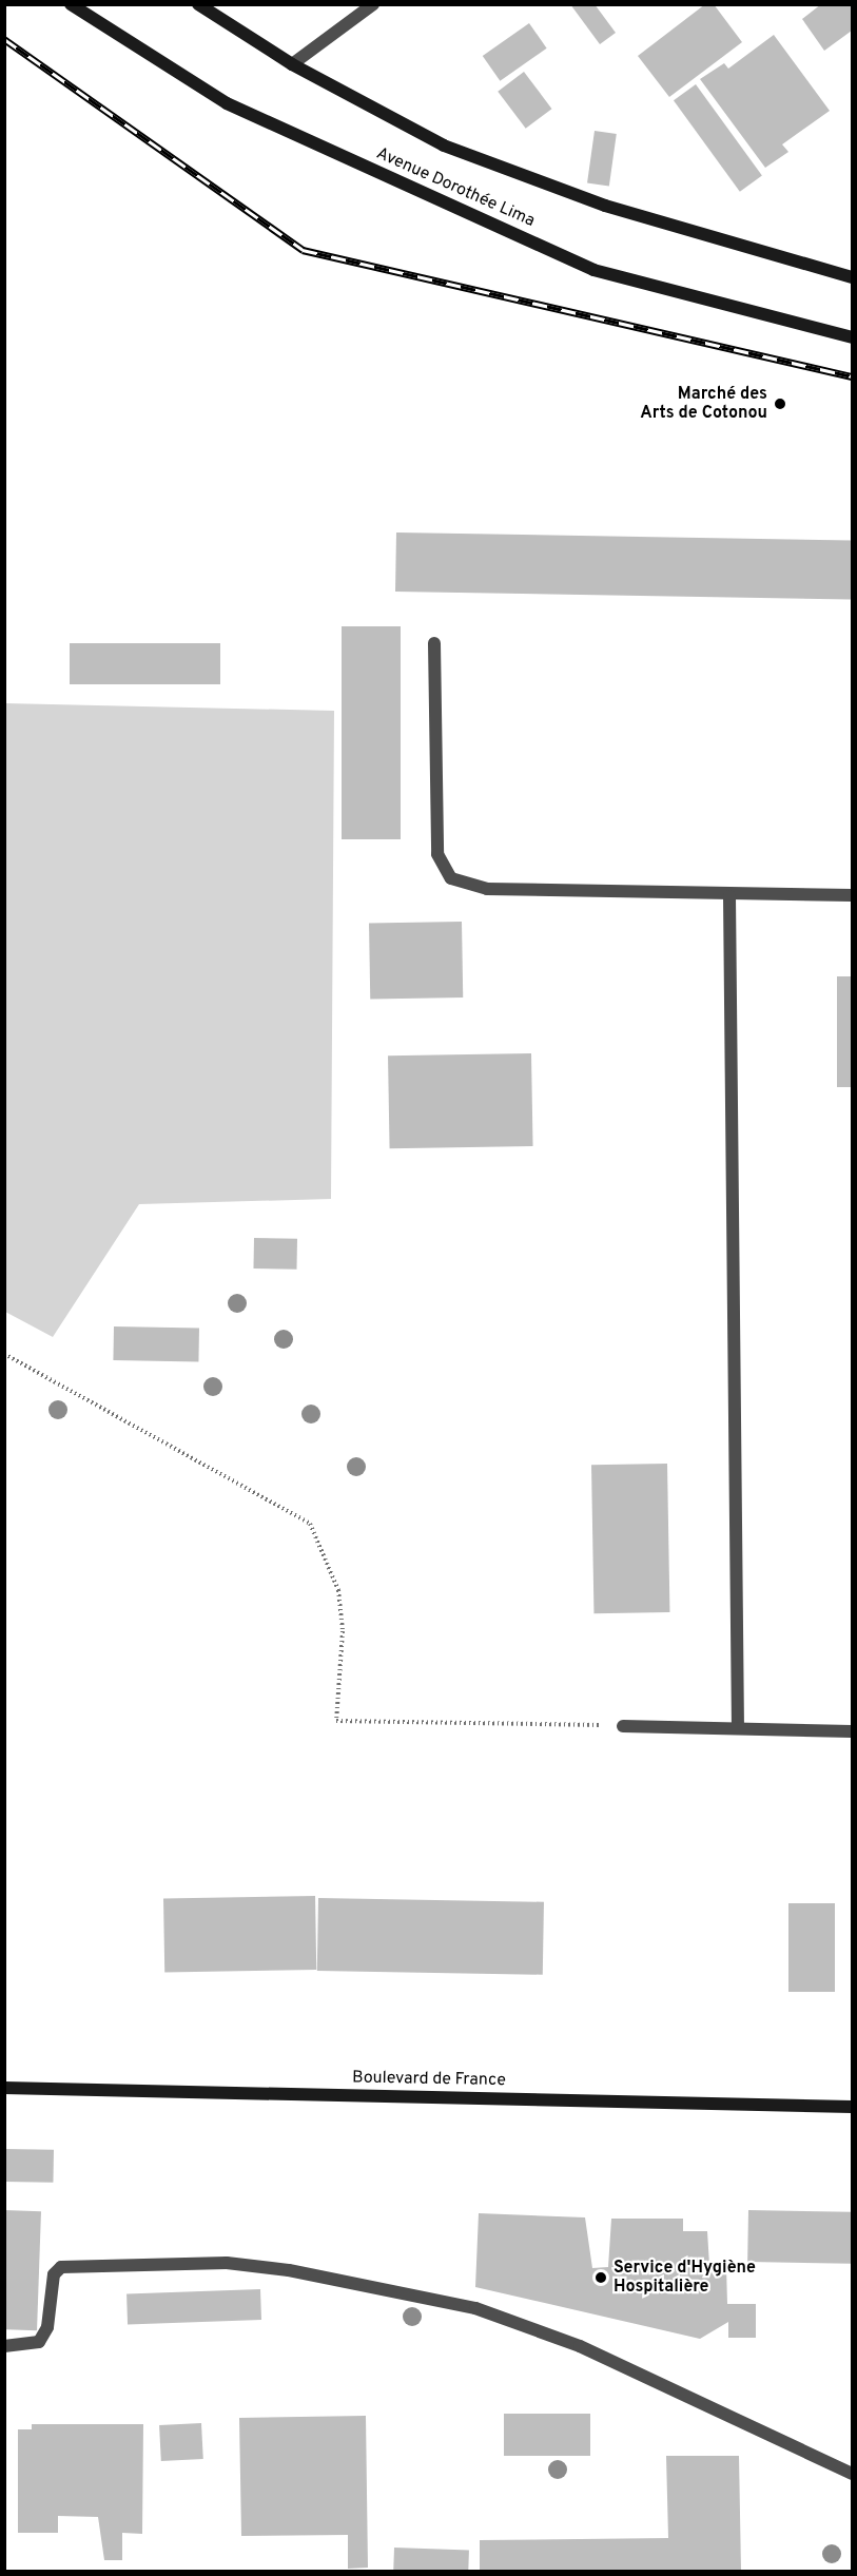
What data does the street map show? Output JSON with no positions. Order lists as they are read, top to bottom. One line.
{"streets":{"main road":["Avenue Dorothée Lima","Boulevard de France"]},"places":["Marché des Arts de Cotonou","Service d'Hygiène Hospitalière"]}
